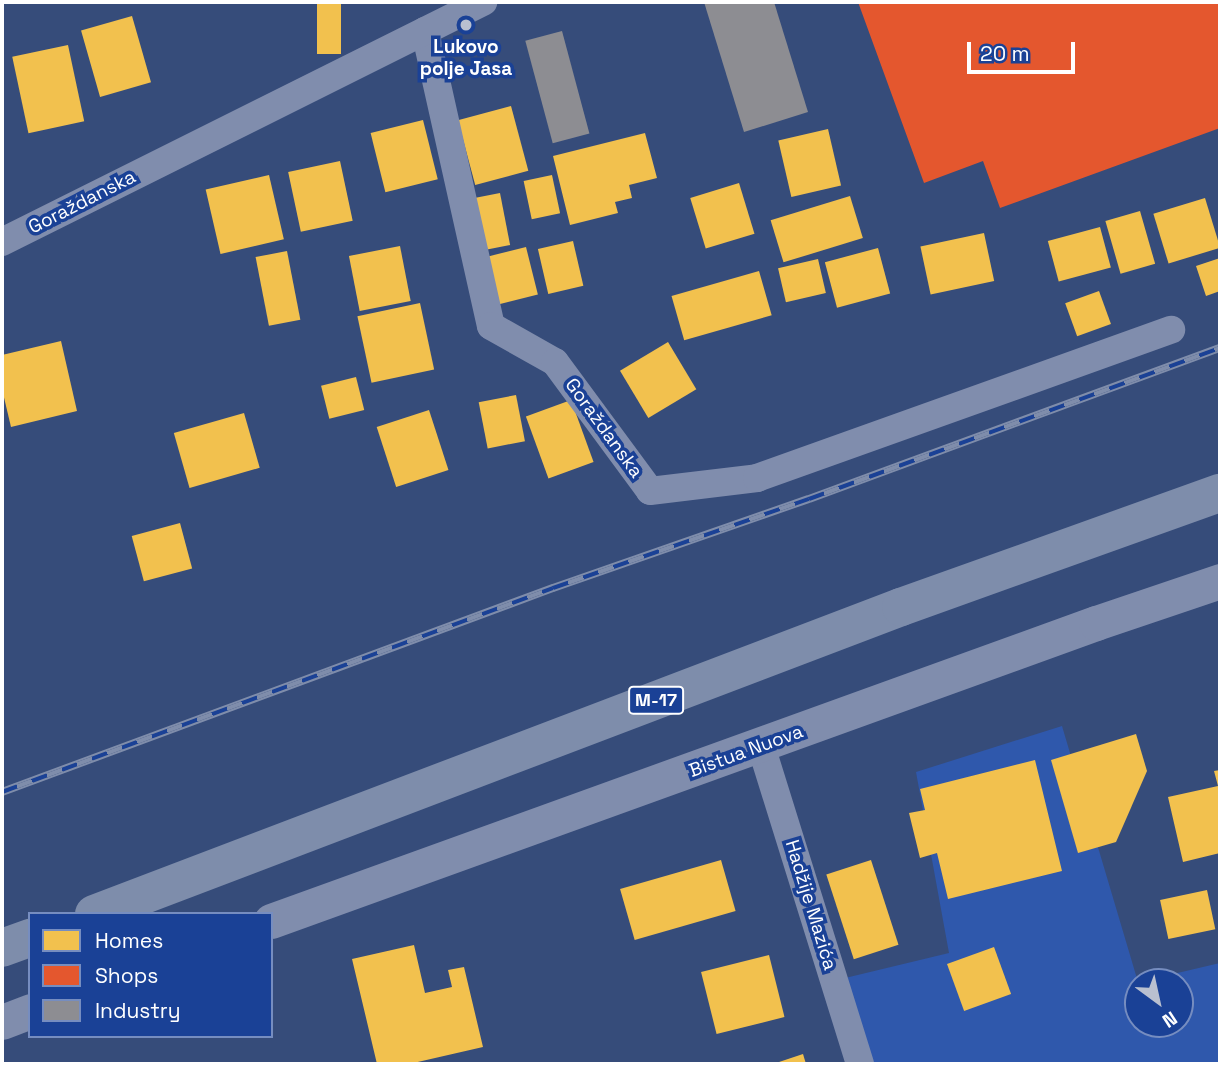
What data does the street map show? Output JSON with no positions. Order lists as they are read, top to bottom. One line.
{"streets":{"highway":["M-17"],"street":["Goraždanska","Bistua Nuova","Hadžije Mazića"]},"crossings":[["Bistua Nuova","Hadžije Mazića"]],"places":["Lukovo polje Jasa"],"legend":["Homes","Shops","Industry"],"scale_bar":"20 m","north":"bottom right"}
